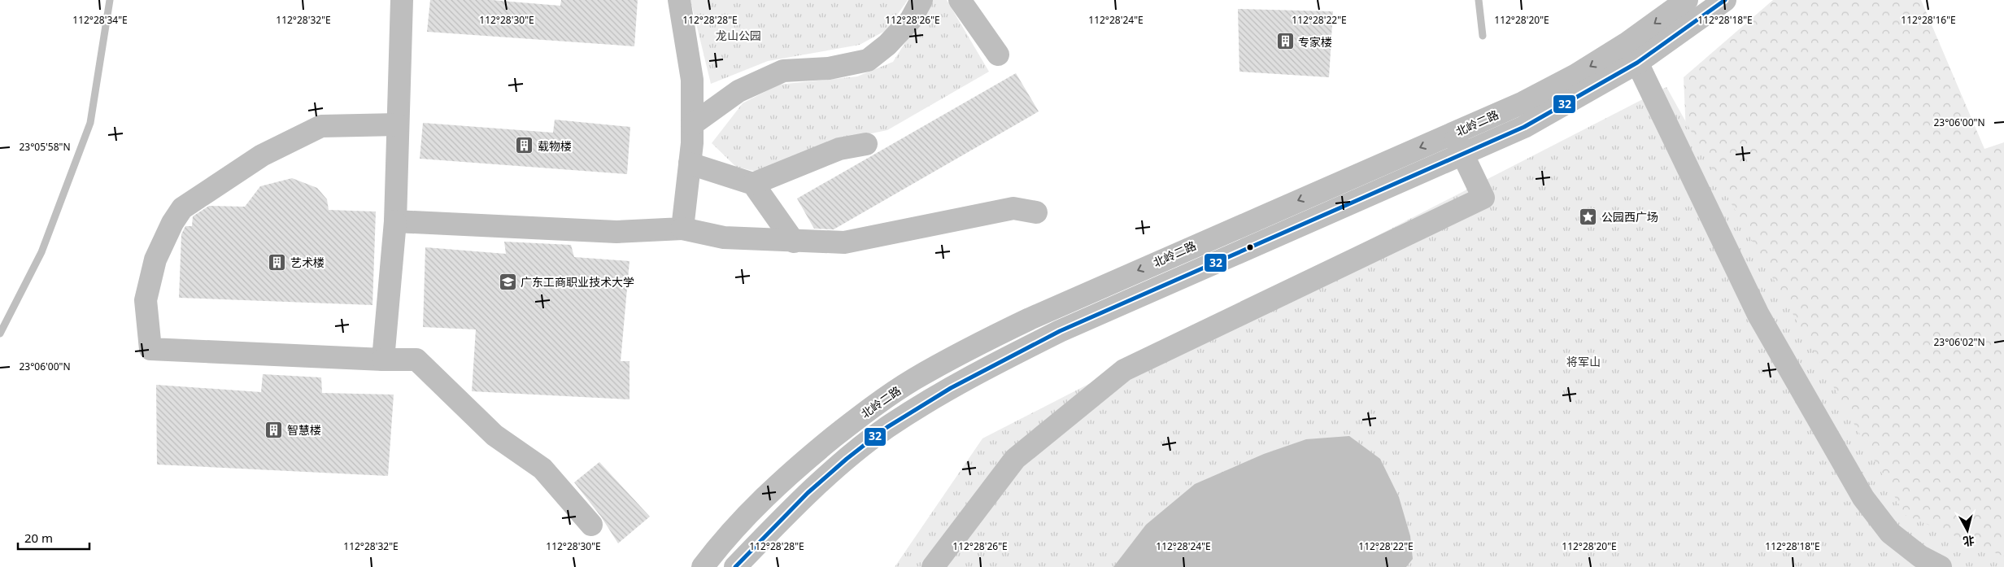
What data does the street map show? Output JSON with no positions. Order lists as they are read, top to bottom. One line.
{"streets":{"street":["北岭二路"]},"parks":["龙山公园","将军山"],"places":{"building":["专家楼","载物楼","艺术楼","智慧楼"],"place":["公园西广场"],"school or university":["广东工商职业技术大学"]},"lines":["transit line 32"],"scale_bar":"20 m","north":"bottom","coordinates":["112°28'34\"E","112°28'32\"E","112°28'30\"E","112°28'28\"E","112°28'26\"E","112°28'24\"E","112°28'22\"E","112°28'20\"E","112°28'18\"E","112°28'16\"E","23°06'00\"N","23°05'58\"N","23°06'02\"N"]}
